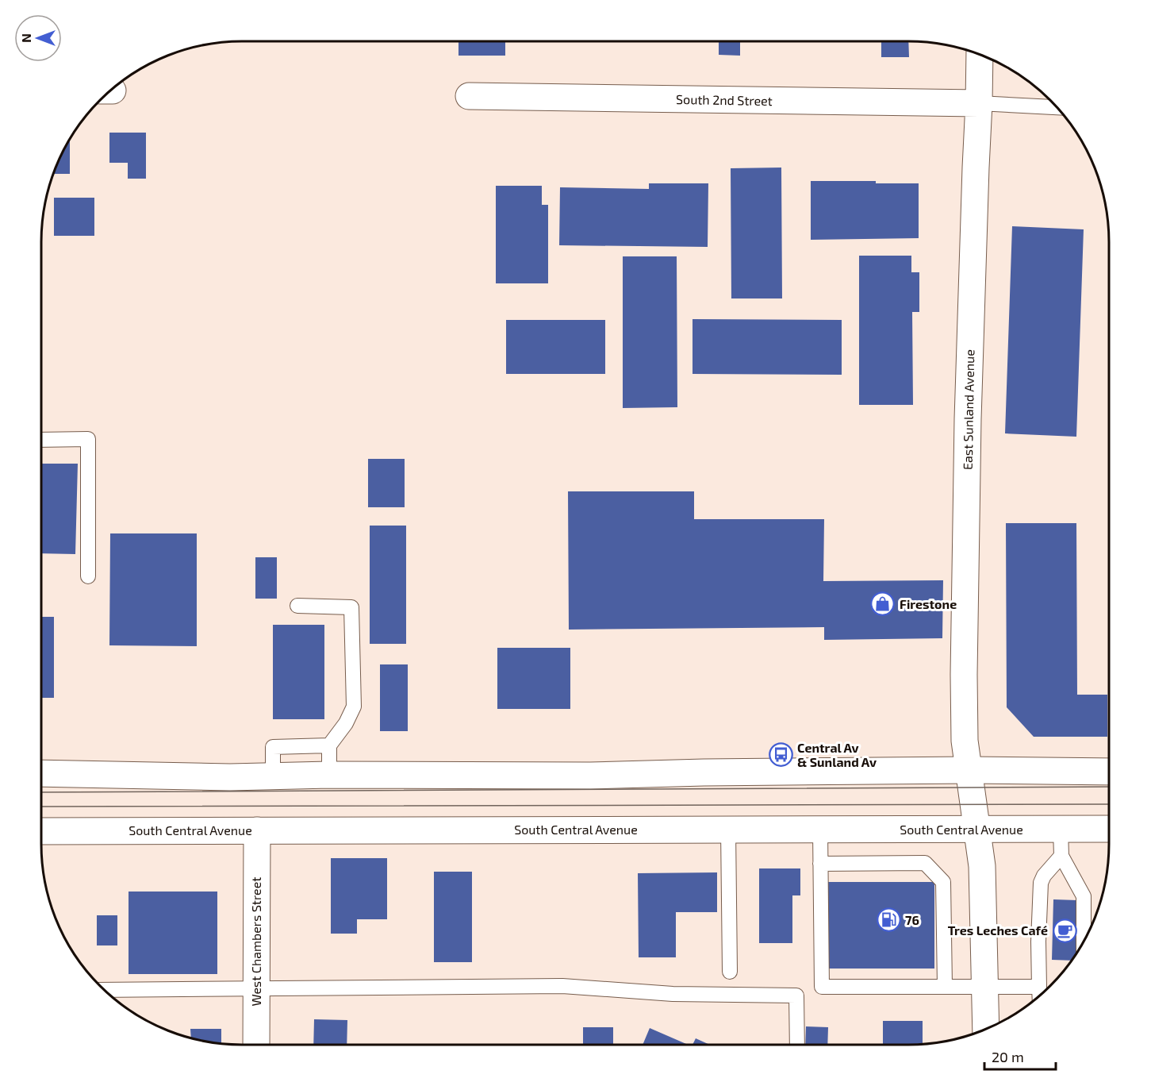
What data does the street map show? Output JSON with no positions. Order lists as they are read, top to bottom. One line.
{"streets":{"main road":["South 2nd Street","East Sunland Avenue","South Central Avenue","West Chambers Street"]},"crossings":[["South 2nd Street","East Sunland Avenue"],["East Sunland Avenue","South Central Avenue"],["South Central Avenue","West Chambers Street"]],"places":{"shop":["Firestone"],"bus stop":["Central Av & Sunland Av"],"fuel station":["76"],"cafe":["Tres Leches Café"]},"scale_bar":"20 m","north":"left"}
